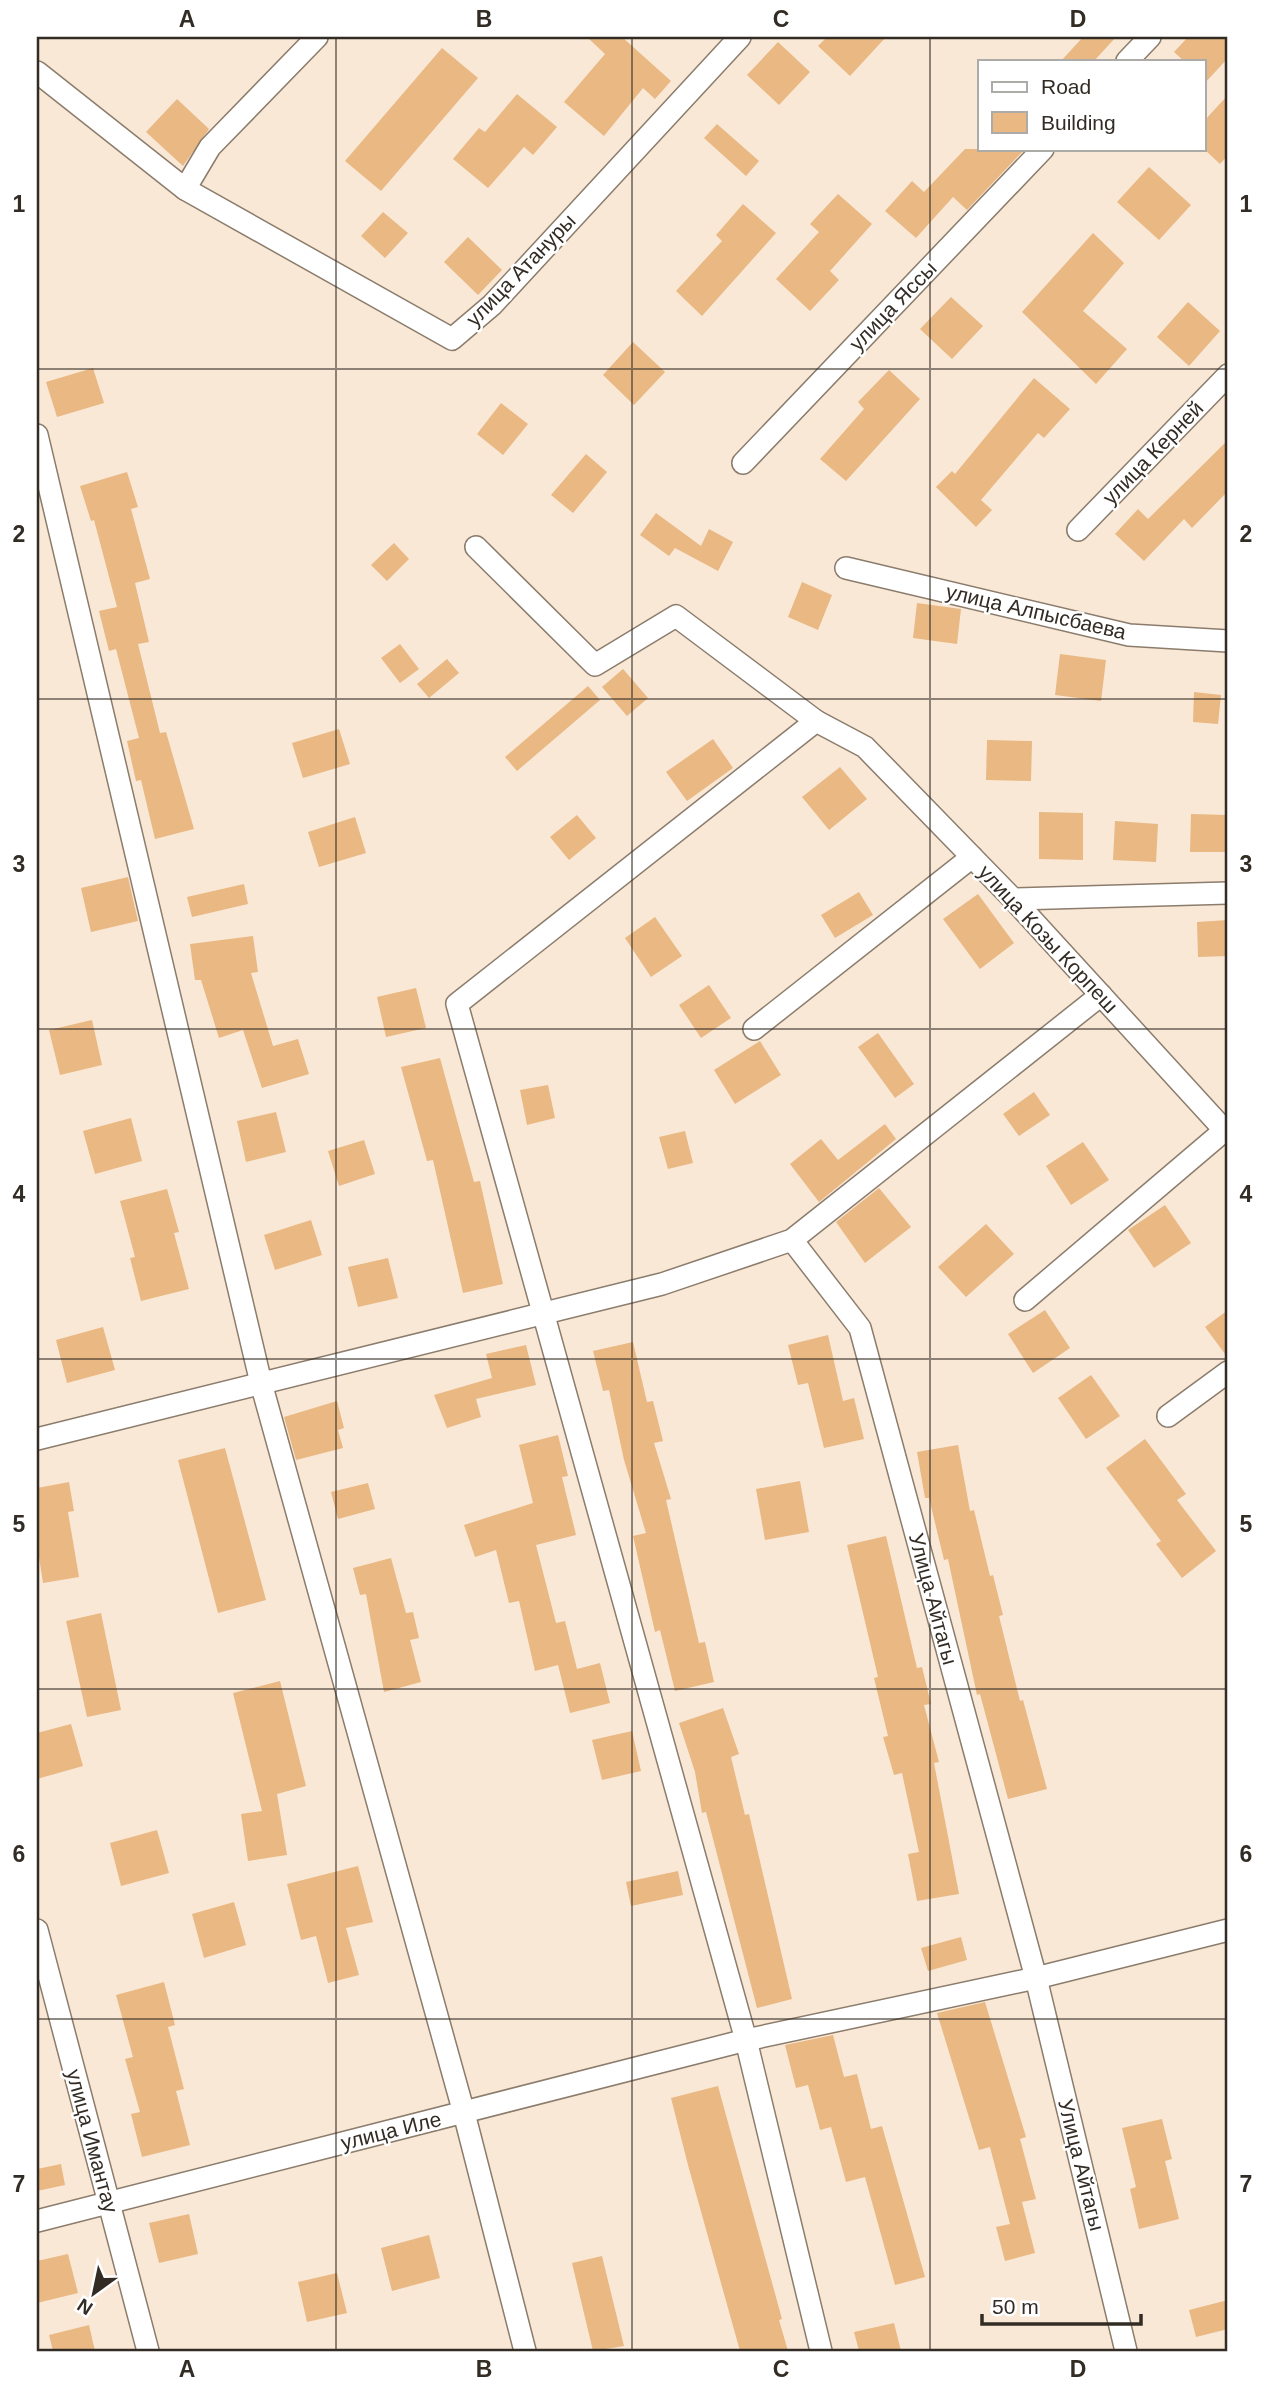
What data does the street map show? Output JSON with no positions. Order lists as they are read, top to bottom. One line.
{"streets":{"street":["улица Атануры","улица Яссы","улица Керней","улица Алпысбаева","улица Козы Корпеш","Улица Айтагы","улица Иле","улица Имантау"]},"crossings":[["улица Иле","улица Имантау"]],"legend":["Road","Building"],"scale_bar":"50 m","north":"bottom left","grid":{"columns":["A","B","C","D"],"rows":["1","2","3","4","5","6","7"]}}
